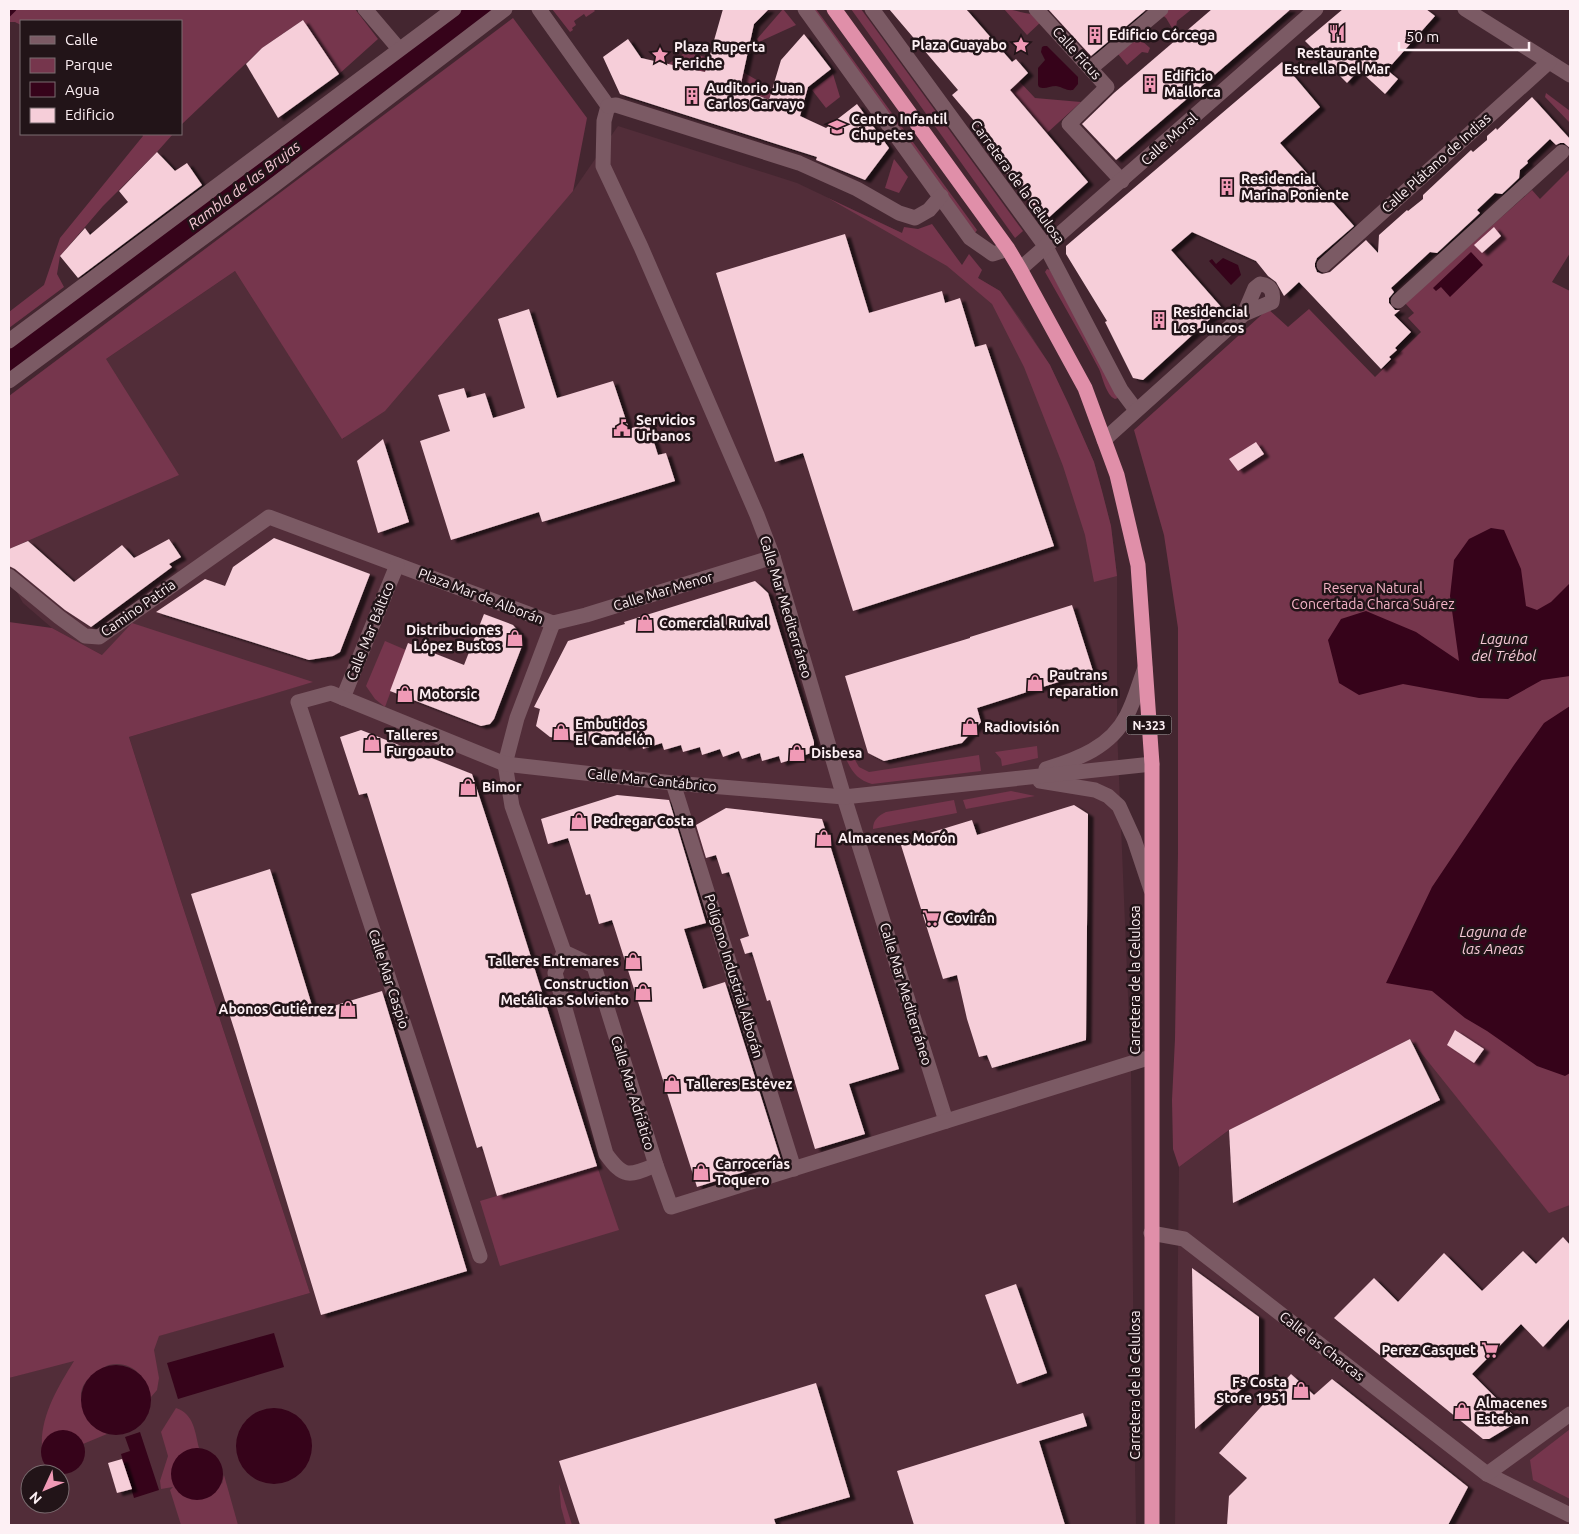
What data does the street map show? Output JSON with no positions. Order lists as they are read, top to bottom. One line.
{"streets":{"highway":["Carretera de la Celulosa","N-323"],"street":["Calle Ficus","Calle Moral","Calle Plátano de Indias","Calle Mar Menor","Plaza Mar de Alborán","Calle Mar Mediterráneo","Camino Patria","Calle Mar Báltico","Calle Mar Cantábrico","Polígono Industrial Alborán","Calle Mar Caspio","Calle Mar Adriático","Calle las Charcas"]},"crossings":[["Calle Ficus","Calle Moral"],["Calle Moral","Carretera de la Celulosa"],["Carretera de la Celulosa","Calle Mar Cantábrico"],["Carretera de la Celulosa","Calle las Charcas"],["Calle Mar Menor","Plaza Mar de Alborán"],["Calle Mar Menor","Calle Mar Mediterráneo"],["Plaza Mar de Alborán","Camino Patria"],["Plaza Mar de Alborán","Calle Mar Báltico"],["Plaza Mar de Alborán","Calle Mar Cantábrico"],["Calle Mar Mediterráneo","Calle Mar Cantábrico"],["Calle Mar Báltico","Calle Mar Cantábrico"],["Calle Mar Cantábrico","Polígono Industrial Alborán"],["Calle Mar Cantábrico","Calle Mar Caspio"]],"water":["Rambla de las Brujas","Laguna del Trébol","Laguna de las Aneas"],"parks":["Reserva Natural Concertada Charca Suárez"],"places":{"restaurant":["Restaurante Estrella Del Mar"],"building":["Edificio Córcega","Edificio Mallorca","Auditorio Juan Carlos Garvayo","Residencial Marina Poniente","Residencial Los Juncos"],"place":["Plaza Guayabo","Plaza Ruperta Feriche"],"school or university":["Centro Infantil Chupetes"],"public building":["Servicios Urbanos"],"shop":["Comercial Ruival","Distribuciones López Bustos","Pautrans reparation","Motorsic","Radiovisión","Embutidos El Candelón","Talleres Furgoauto","Disbesa","Bimor","Pedregar Costa","Almacenes Morón","Talleres Entremares","Construction Metálicas Solviento","Abonos Gutiérrez","Talleres Estévez","Carrocerías Toquero","Fs Costa Store 1951","Almacenes Esteban"],"supermarket":["Covirán","Perez Casquet"]},"legend":["Calle","Parque","Agua","Edificio"],"scale_bar":"50 m","north":"bottom left"}
